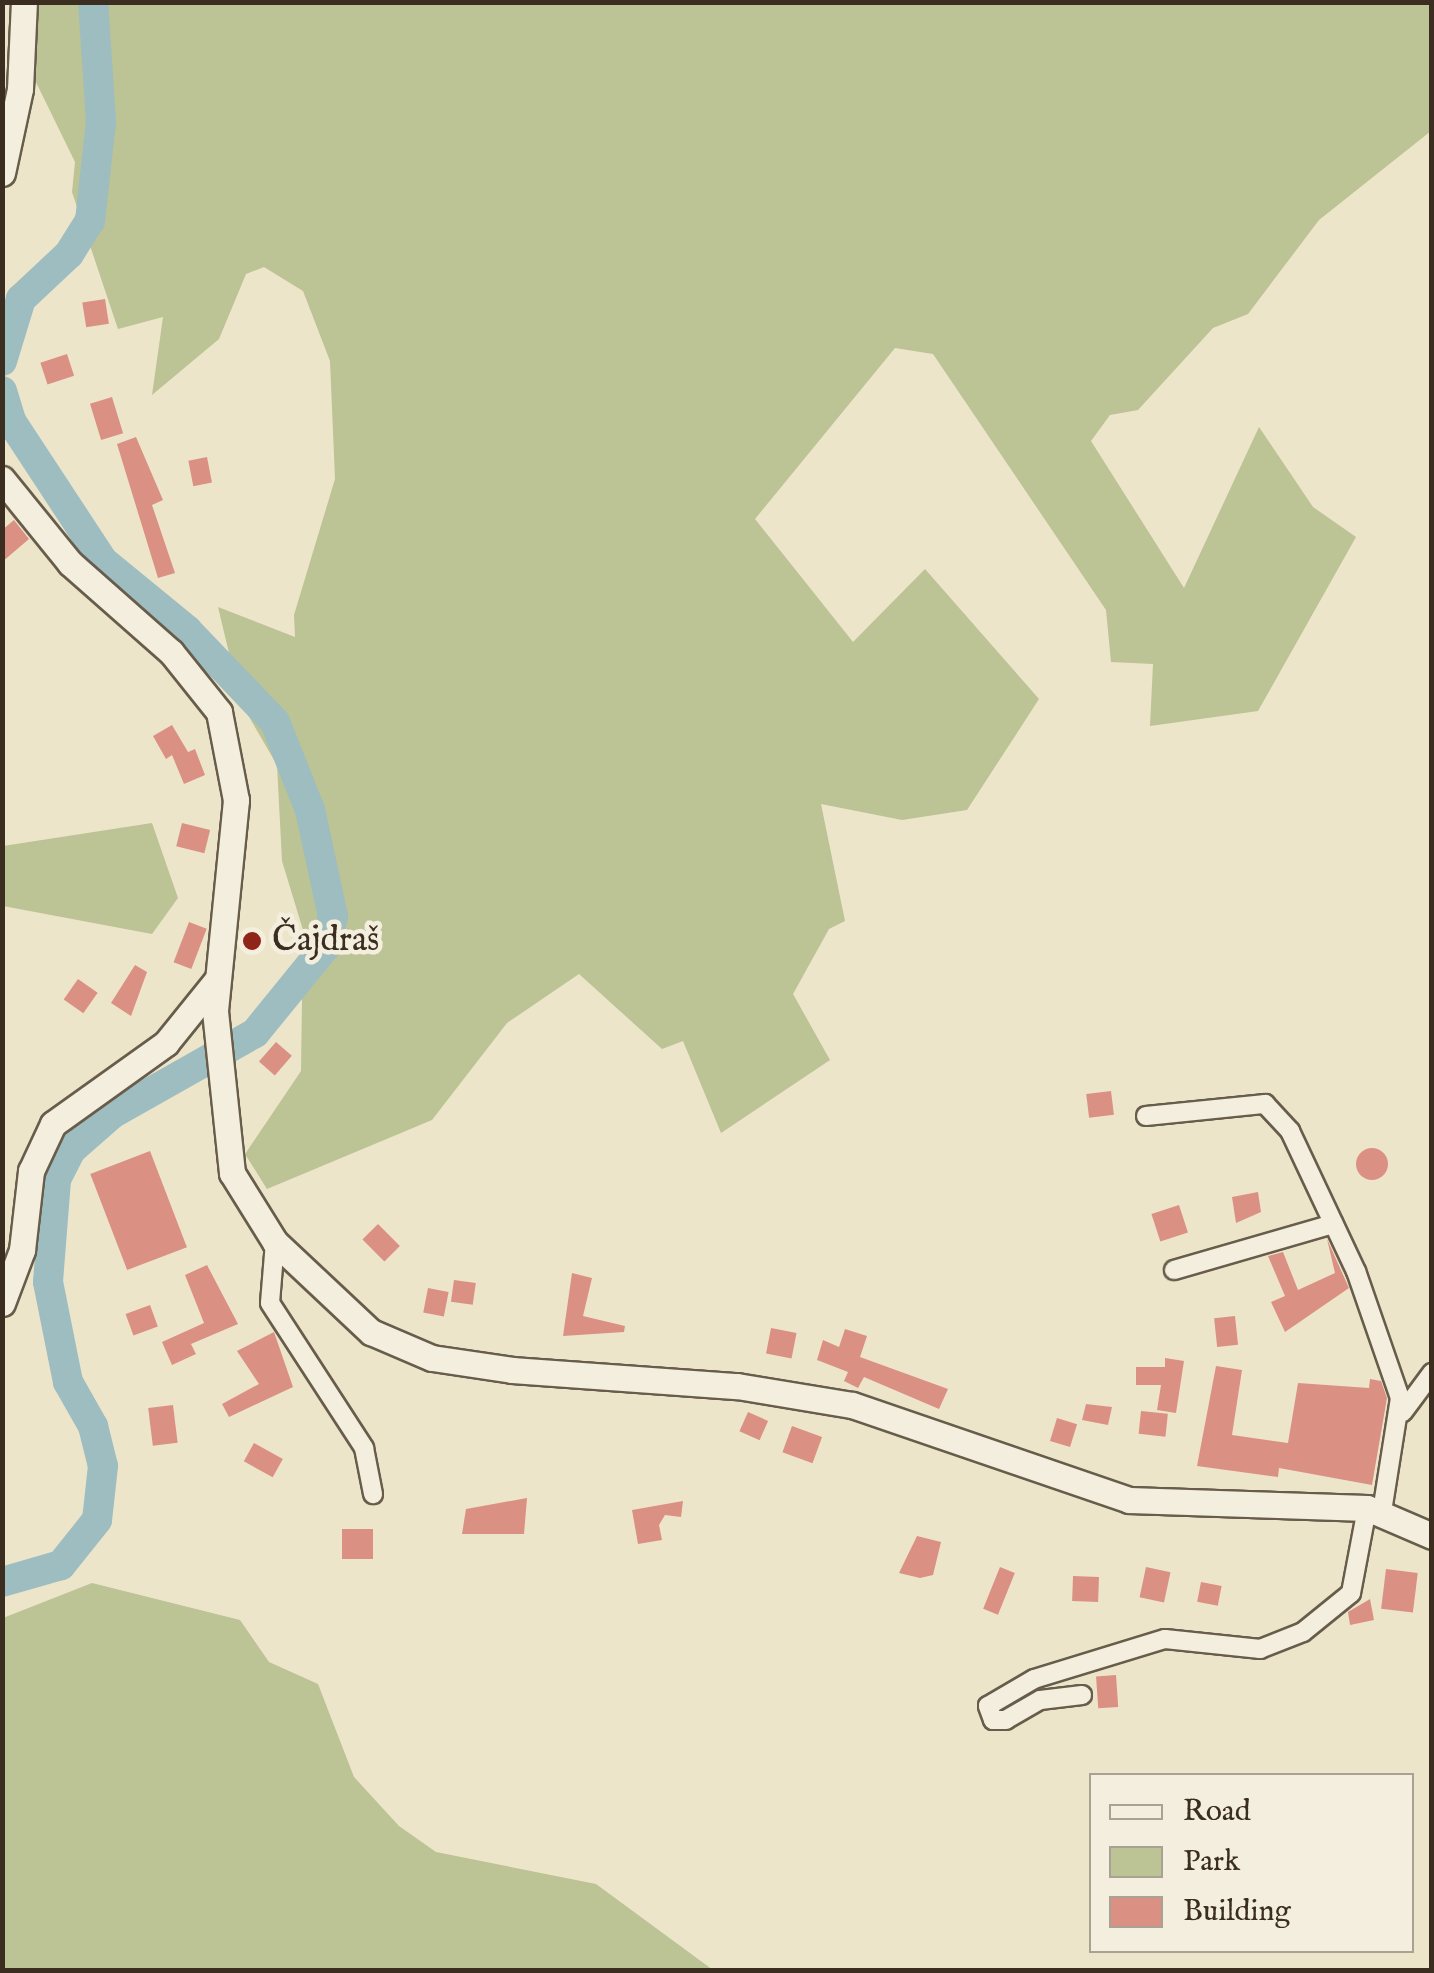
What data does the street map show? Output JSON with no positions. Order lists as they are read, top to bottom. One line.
{"places":["Čajdraš"],"legend":["Road","Park","Building"]}
